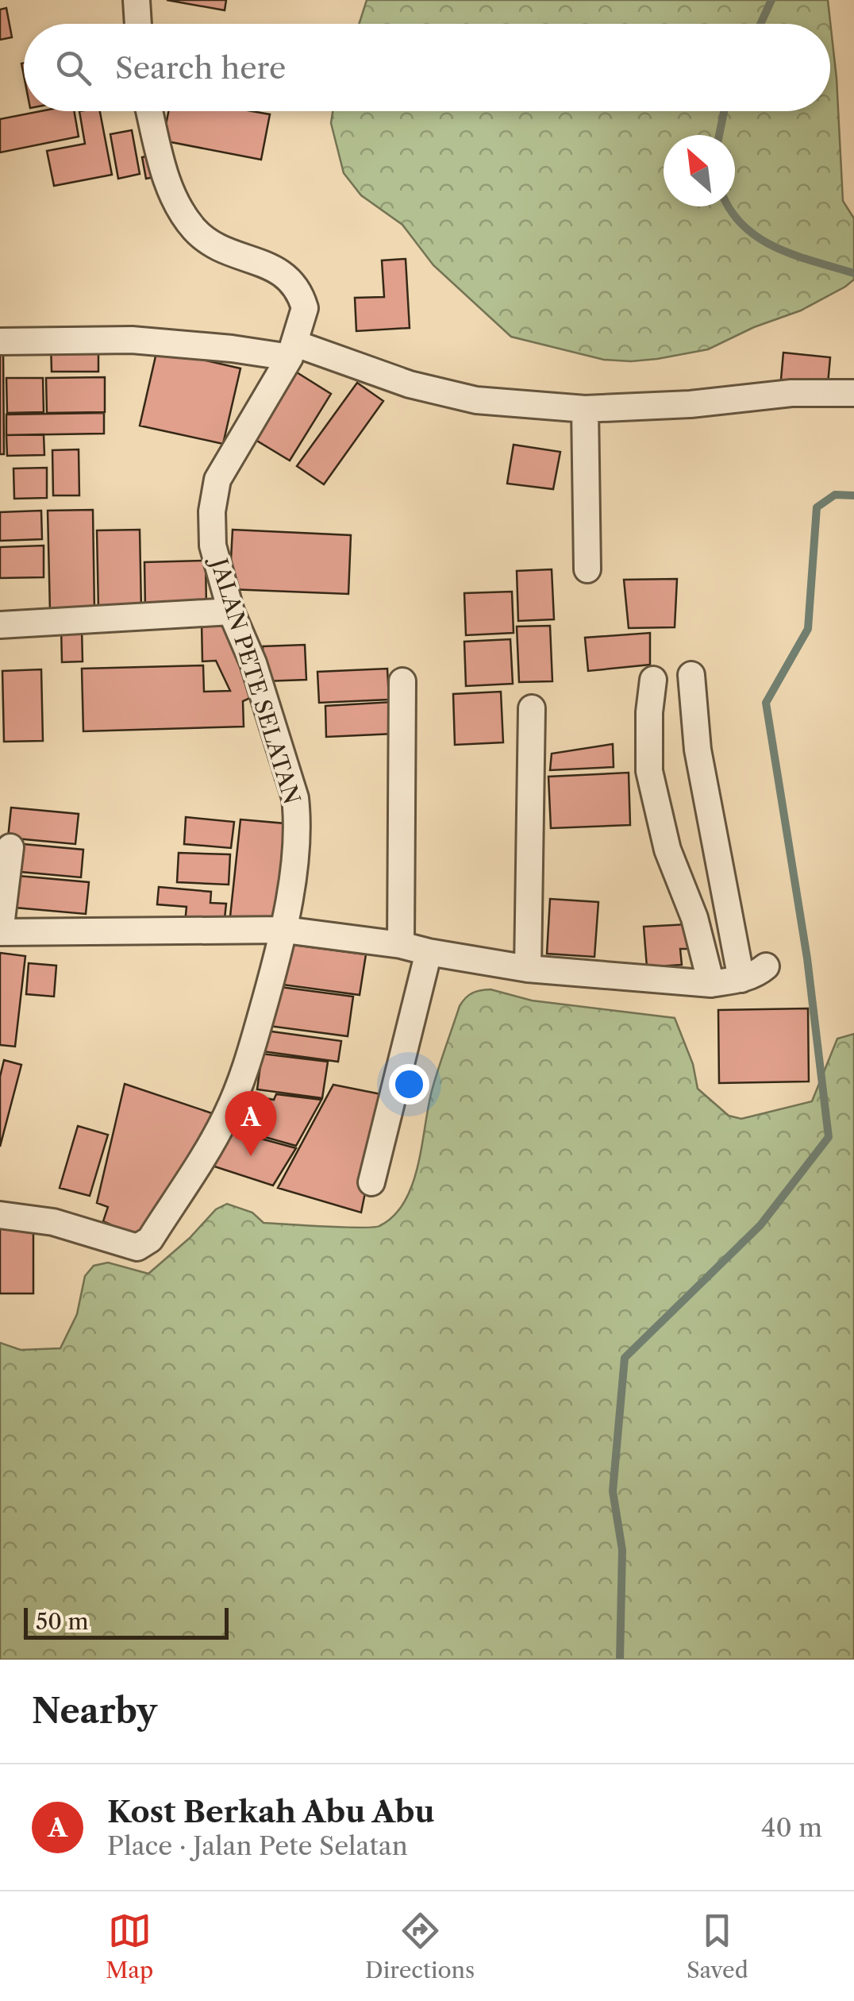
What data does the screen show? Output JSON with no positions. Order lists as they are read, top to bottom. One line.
{"streets":{"street":["JALAN PETE SELATAN"]},"scale_bar":"50 m","north":"top left","page":{"search":"Search here","pins":"A","scale":"50 m","heading":"Nearby","list":[{"mark":"A","name":"Kost Berkah Abu Abu","note":"Place · Jalan Pete Selatan","value":"40 m"}],"nav":["Map","Directions","Saved"]}}
